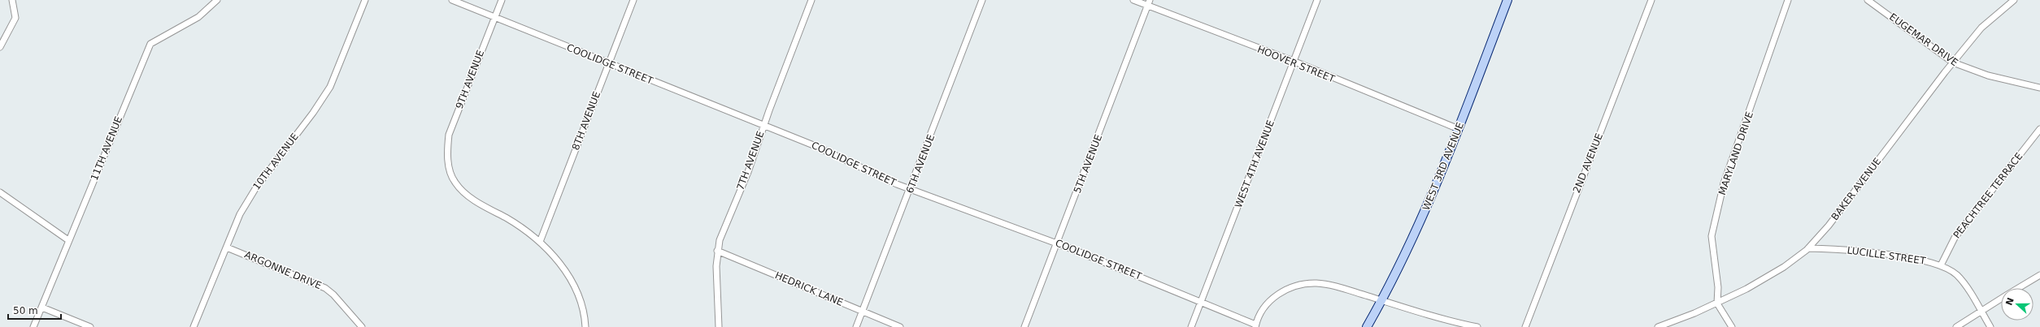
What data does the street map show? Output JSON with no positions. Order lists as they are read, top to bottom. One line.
{"streets":{"street":["EUGEMAR DRIVE","COOLIDGE STREET","HOOVER STREET","9TH AVENUE","8TH AVENUE","11TH AVENUE","MARYLAND DRIVE","7TH AVENUE","10TH AVENUE","2ND AVENUE","6TH AVENUE","5TH AVENUE","WEST 4TH AVENUE","WEST 3RD AVENUE","BAKER AVENUE","PEACHTREE TERRACE","LUCILLE STREET","ARGONNE DRIVE","HEDRICK LANE"]},"crossings":[["EUGEMAR DRIVE","BAKER AVENUE"],["COOLIDGE STREET","9TH AVENUE"],["COOLIDGE STREET","8TH AVENUE"],["COOLIDGE STREET","7TH AVENUE"],["COOLIDGE STREET","6TH AVENUE"],["COOLIDGE STREET","5TH AVENUE"],["COOLIDGE STREET","WEST 4TH AVENUE"],["HOOVER STREET","5TH AVENUE"],["HOOVER STREET","WEST 4TH AVENUE"],["HOOVER STREET","WEST 3RD AVENUE"],["9TH AVENUE","8TH AVENUE"],["MARYLAND DRIVE","BAKER AVENUE"],["7TH AVENUE","HEDRICK LANE"],["10TH AVENUE","ARGONNE DRIVE"],["6TH AVENUE","HEDRICK LANE"],["BAKER AVENUE","LUCILLE STREET"],["PEACHTREE TERRACE","LUCILLE STREET"]],"scale_bar":"50 m","north":"left"}
